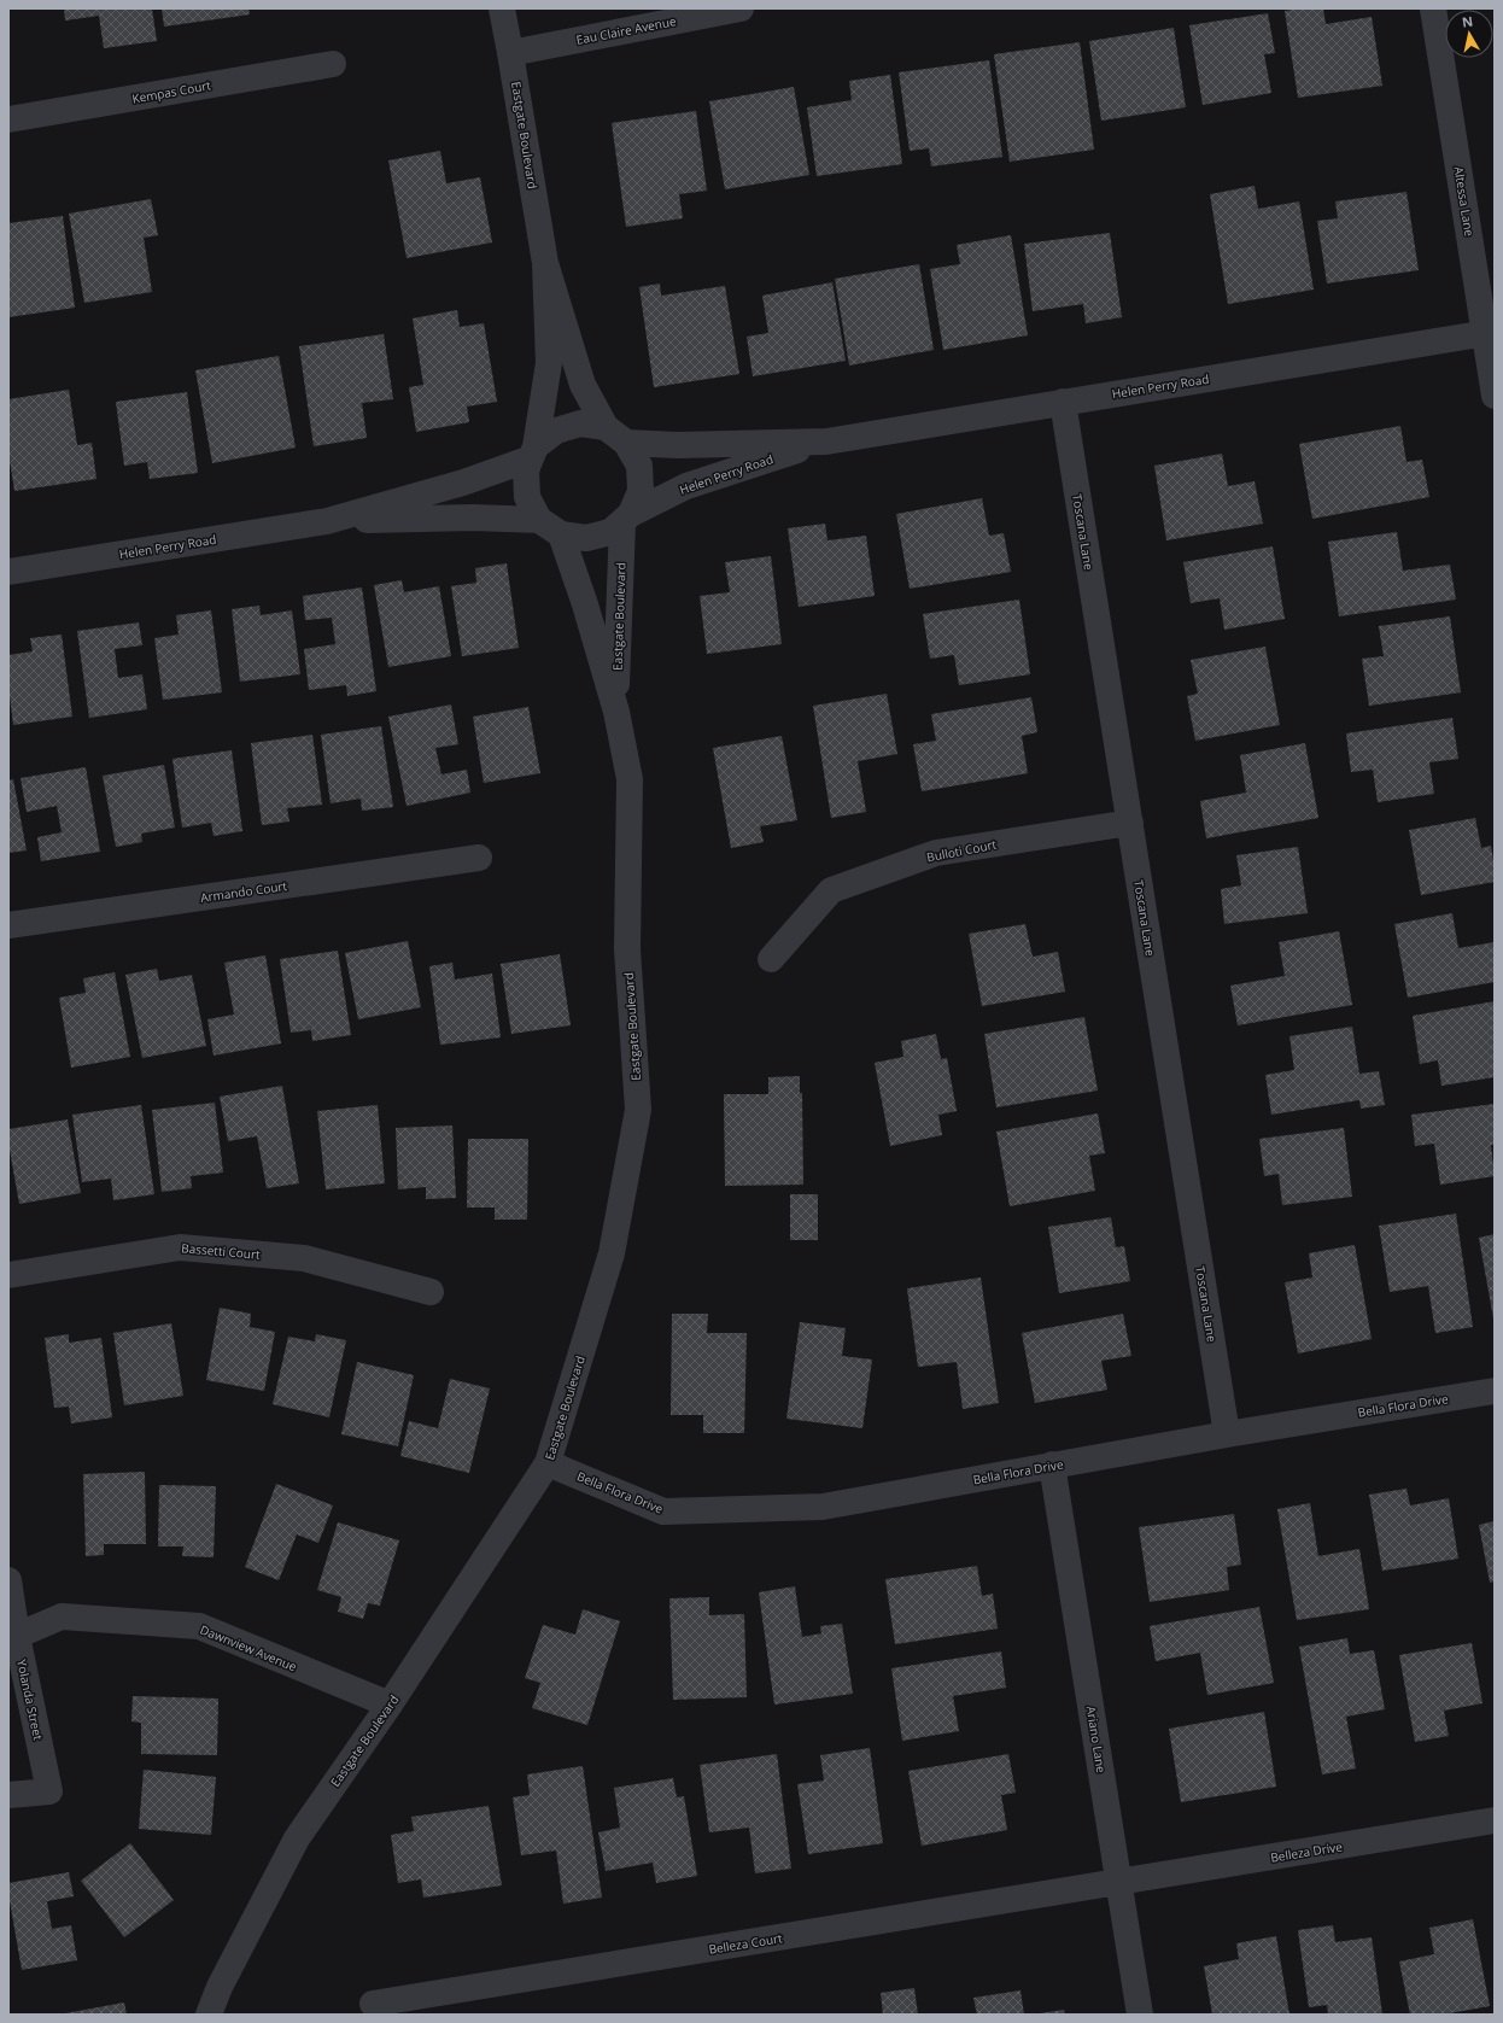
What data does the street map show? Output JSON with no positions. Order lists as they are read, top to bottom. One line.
{"streets":{"street":["Eau Claire Avenue","Kempas Court","Eastgate Boulevard","Altessa Lane","Helen Perry Road","Toscana Lane","Bulloti Court","Armando Court","Bassetti Court","Bella Flora Drive","Dawnview Avenue","Yolanda Street","Ariano Lane","Belleza Drive","Belleza Court"]},"crossings":[["Eau Claire Avenue","Eastgate Boulevard"],["Eastgate Boulevard","Helen Perry Road"],["Eastgate Boulevard","Bella Flora Drive"],["Eastgate Boulevard","Dawnview Avenue"],["Altessa Lane","Helen Perry Road"],["Helen Perry Road","Toscana Lane"],["Toscana Lane","Bulloti Court"],["Toscana Lane","Bella Flora Drive"],["Bella Flora Drive","Ariano Lane"],["Dawnview Avenue","Yolanda Street"],["Ariano Lane","Belleza Drive"],["Ariano Lane","Belleza Court"],["Belleza Drive","Belleza Court"]],"north":"top"}
